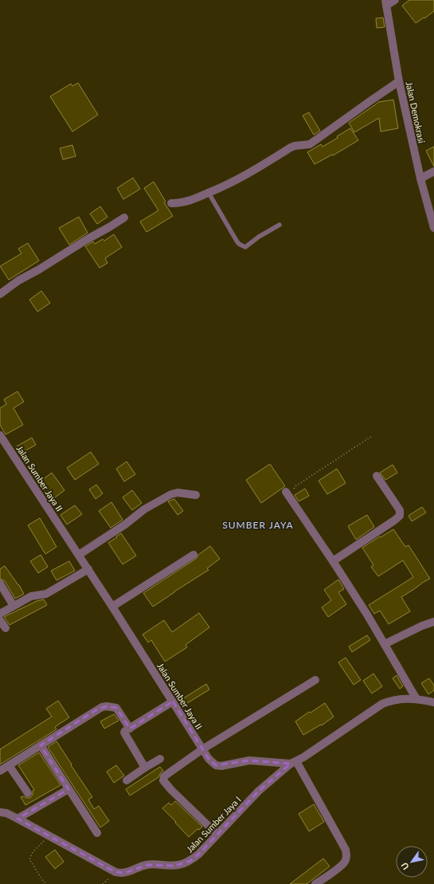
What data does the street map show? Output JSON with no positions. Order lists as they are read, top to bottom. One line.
{"streets":{"street":["Jalan Demokrasi","Jalan Sumber Jaya II","Jalan Sumber Jaya I"]},"crossings":[["Jalan Sumber Jaya II","Jalan Sumber Jaya I"]],"districts":["SUMBER JAYA"],"north":"bottom left"}
